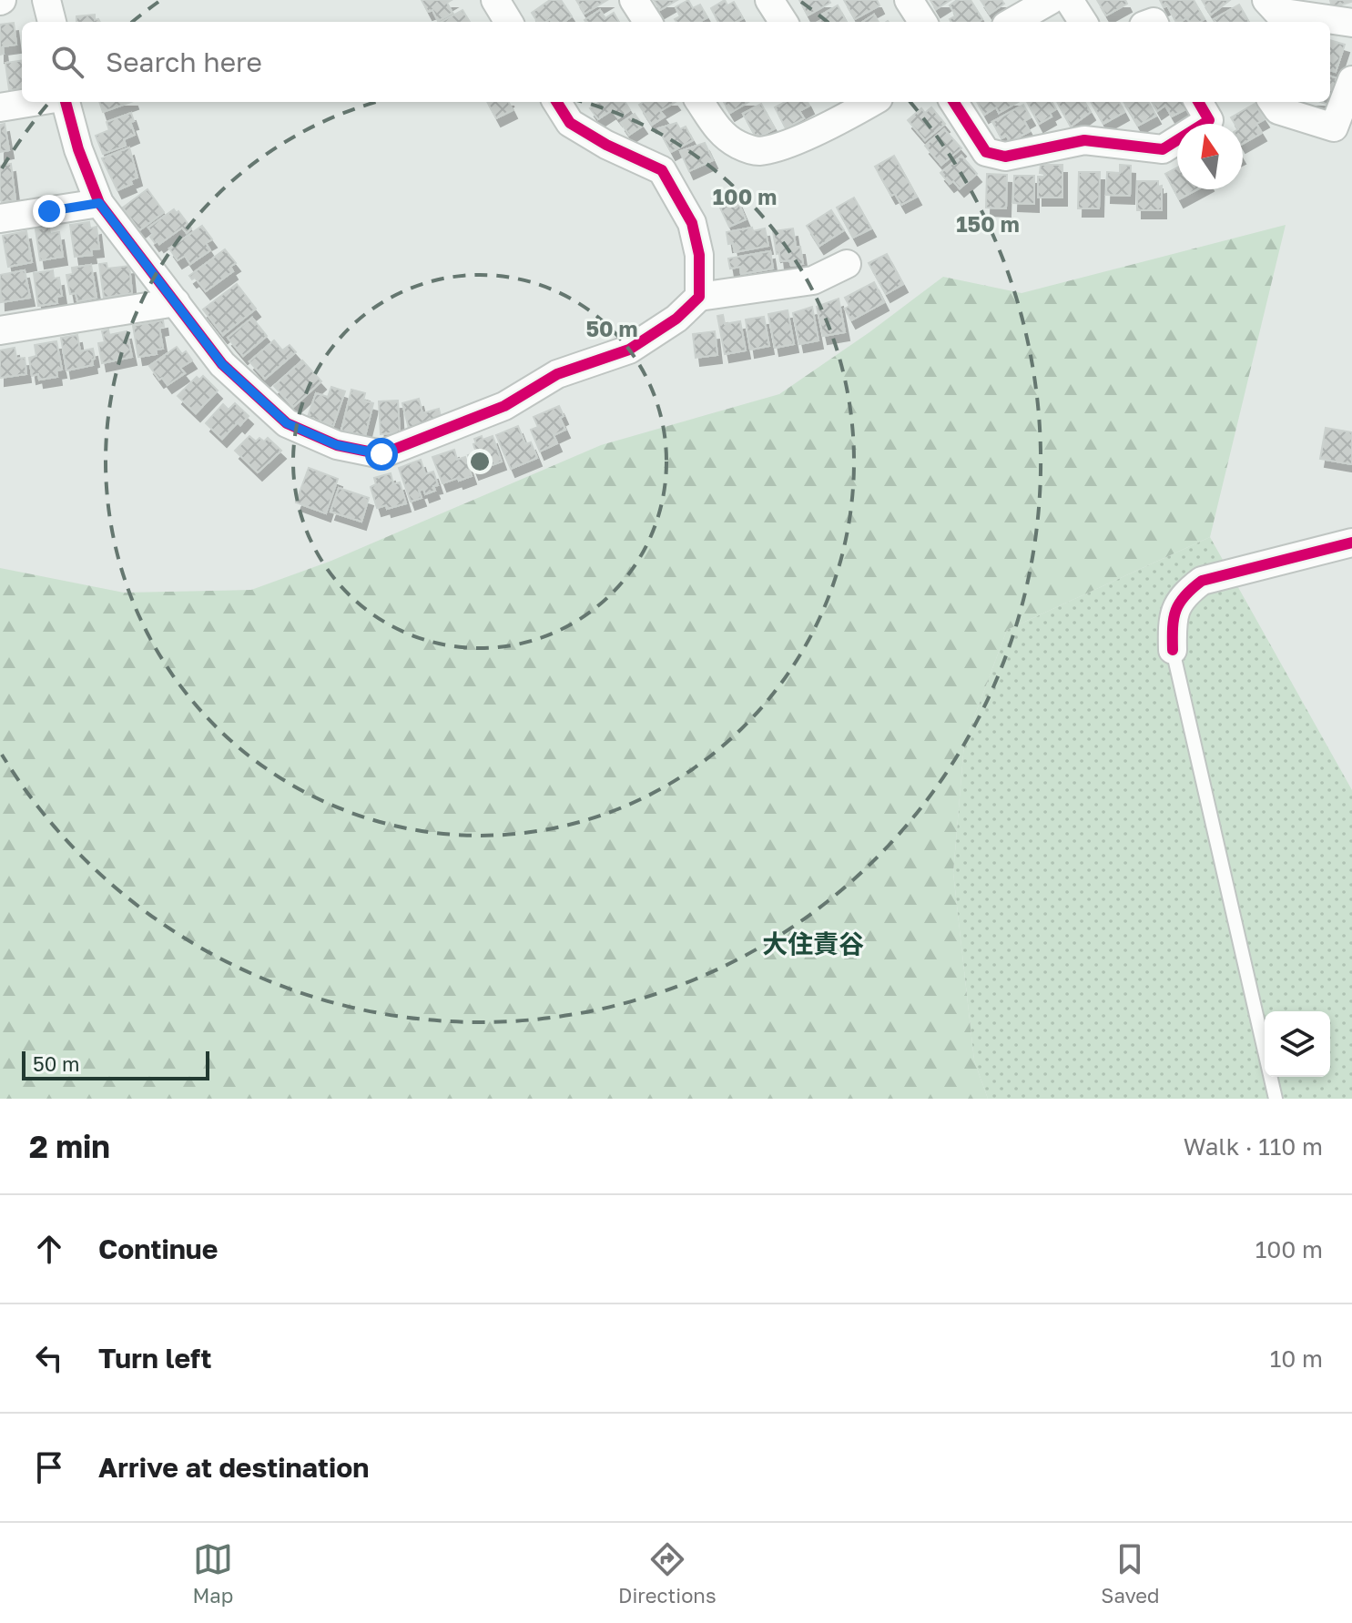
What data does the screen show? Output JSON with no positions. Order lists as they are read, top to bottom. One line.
{"districts":["大住責谷"],"scale_bar":"50 m","north":"top","page":{"search":"Search here","scale":"50 m","heading":["2 min","Walk · 110 m"],"list":[["Continue","100 m"],["Turn left","10 m"],"Arrive at destination"],"nav":["Map","Directions","Saved"]},"rings":["100 m","150 m","50 m"]}
